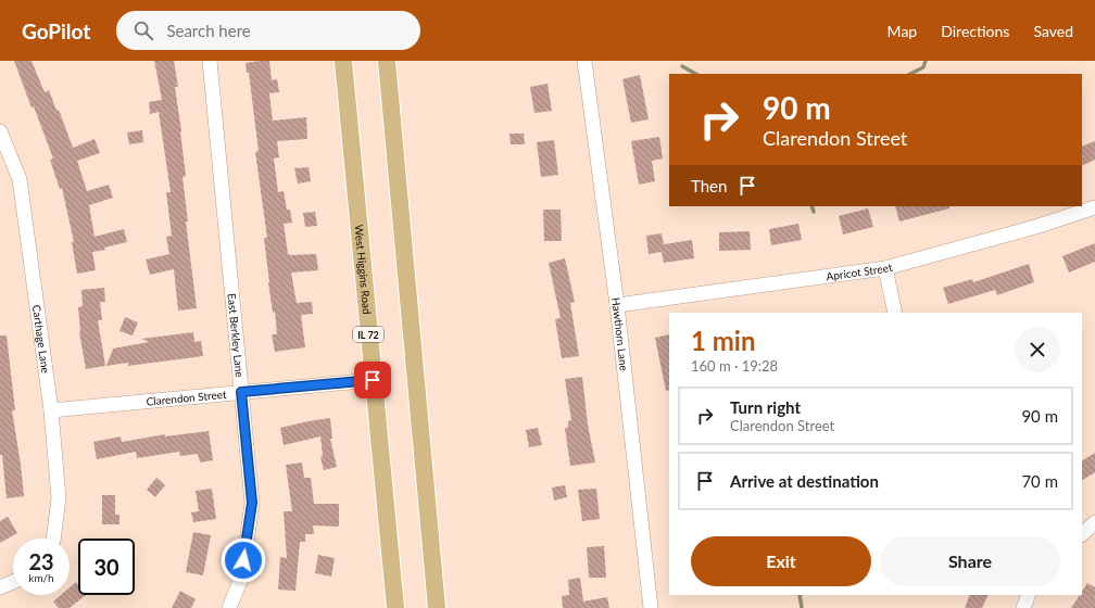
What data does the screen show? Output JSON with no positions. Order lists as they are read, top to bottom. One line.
{"streets":{"main road":["West Higgins Road","IL 72"],"street":["Apricot Street","Hawthorn Lane","East Berkley Lane","Carthage Lane","Clarendon Street"]},"crossings":[["West Higgins Road","Clarendon Street"],["Apricot Street","Hawthorn Lane"],["East Berkley Lane","Clarendon Street"],["Carthage Lane","Clarendon Street"]],"page":{"header":"GoPilot","search":"Search here","nav":["Map","Directions","Saved"],"turn":["90 m","Clarendon Street"],"then":"Then","heading":["1 min","160 m · 19:28"],"list":[{"name":"Turn right","note":"Clarendon Street","value":"90 m"},{"name":"Arrive at destination","value":"70 m"}],"buttons":["Exit","Share"],"speed":"23 km/h","limit":"30"}}
